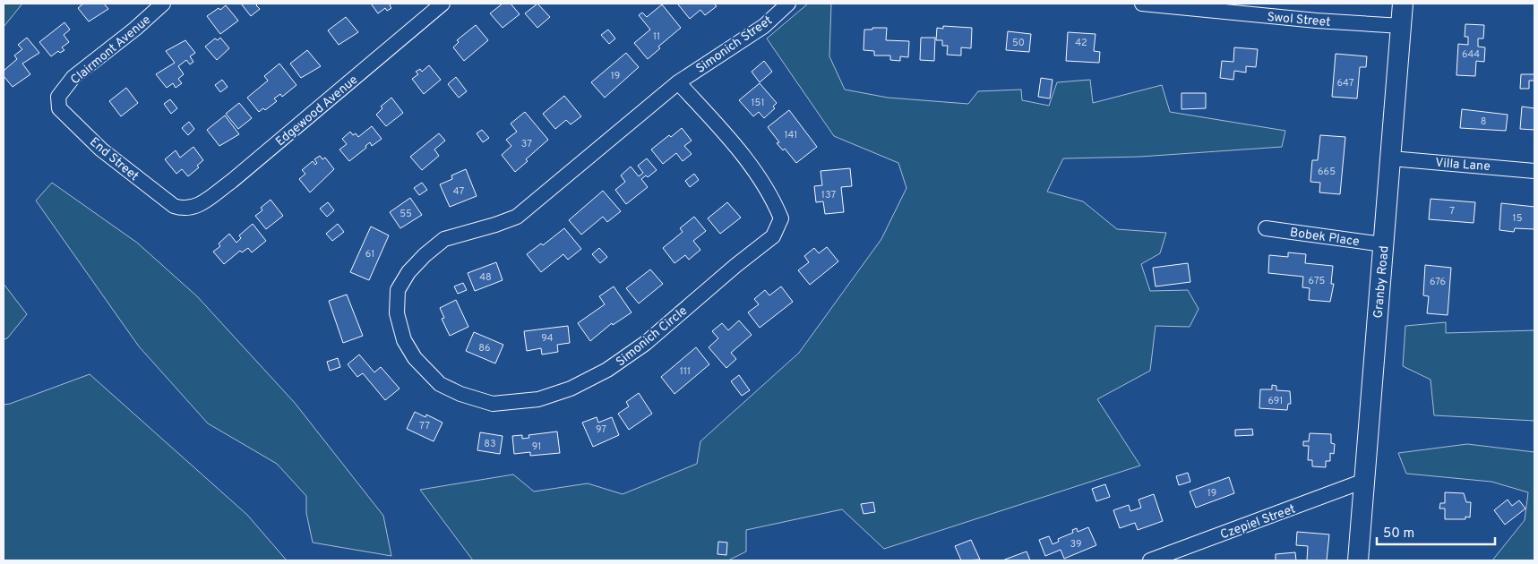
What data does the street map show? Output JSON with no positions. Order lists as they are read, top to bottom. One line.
{"streets":{"main road":["Granby Road"],"street":["Swol Street","Simonich Street","Clairmont Avenue","Edgewood Avenue","End Street","Villa Lane","Bobek Place","Simonich Circle","Czepiel Street"]},"crossings":[["Swol Street","Granby Road"],["Simonich Street","Simonich Circle"],["Clairmont Avenue","End Street"],["Edgewood Avenue","End Street"],["Villa Lane","Granby Road"],["Bobek Place","Granby Road"],["Granby Road","Czepiel Street"]],"house_numbers":["11","50","42","644","19","647","151","8","141","37","665","47","137","7","55","15","61","48","675","676","94","86","111","691","77","97","83","91","19","39"],"scale_bar":"50 m"}
